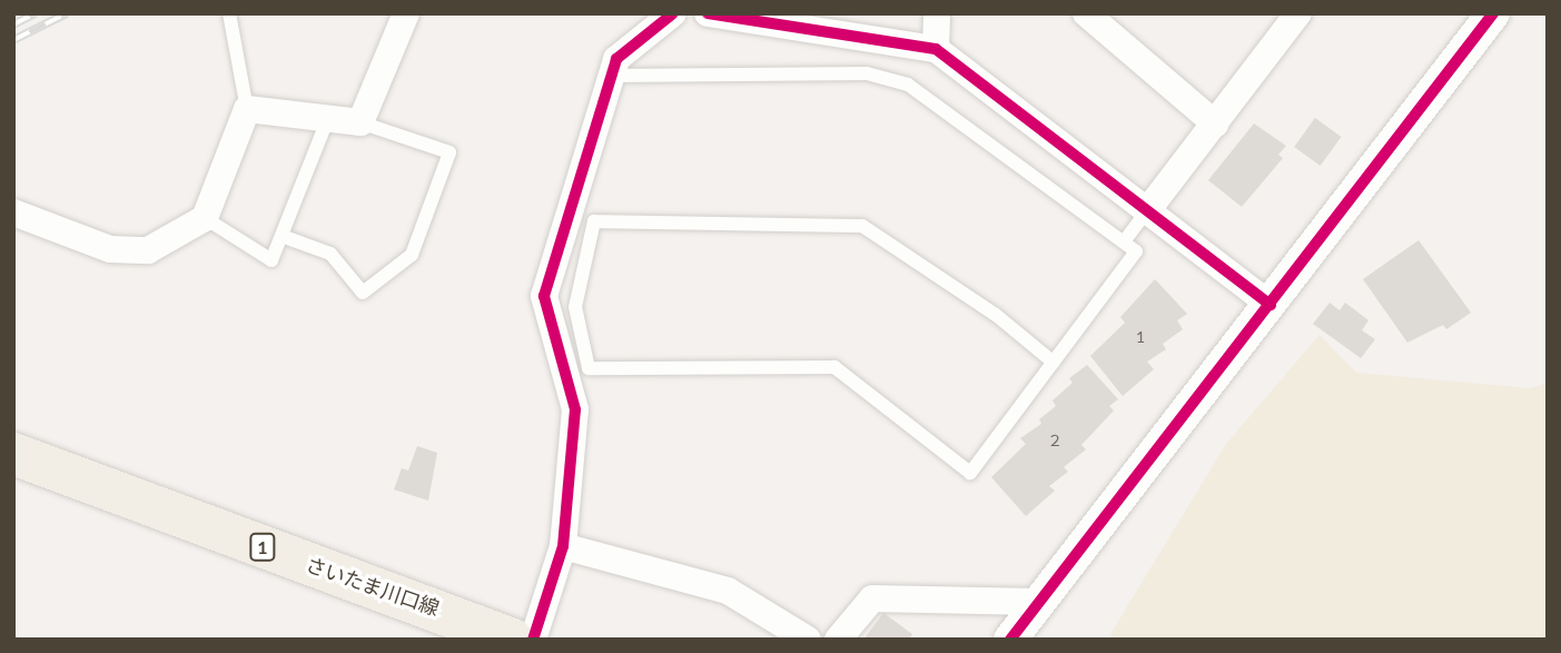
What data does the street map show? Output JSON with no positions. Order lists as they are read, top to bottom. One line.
{"streets":{"main road":["1","さいたま川口線"]},"house_numbers":["1","２"]}
